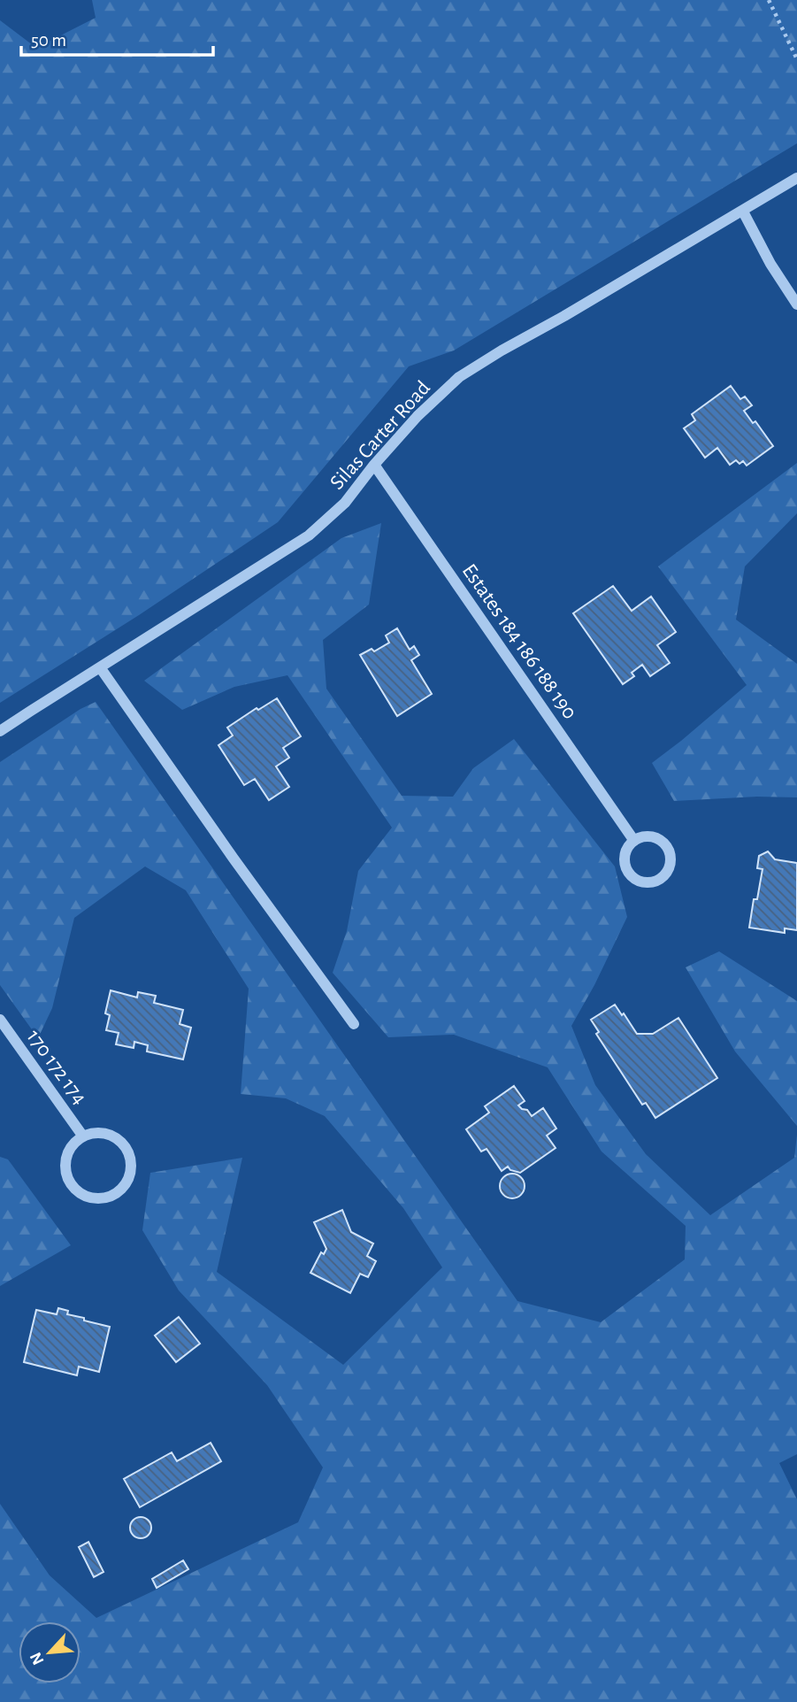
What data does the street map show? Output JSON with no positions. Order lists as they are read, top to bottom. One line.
{"streets":{"street":["Silas Carter Road","Estates 184 186 188 190","170 172 174"]},"crossings":[["Silas Carter Road","Estates 184 186 188 190"]],"scale_bar":"50 m","north":"bottom left"}
